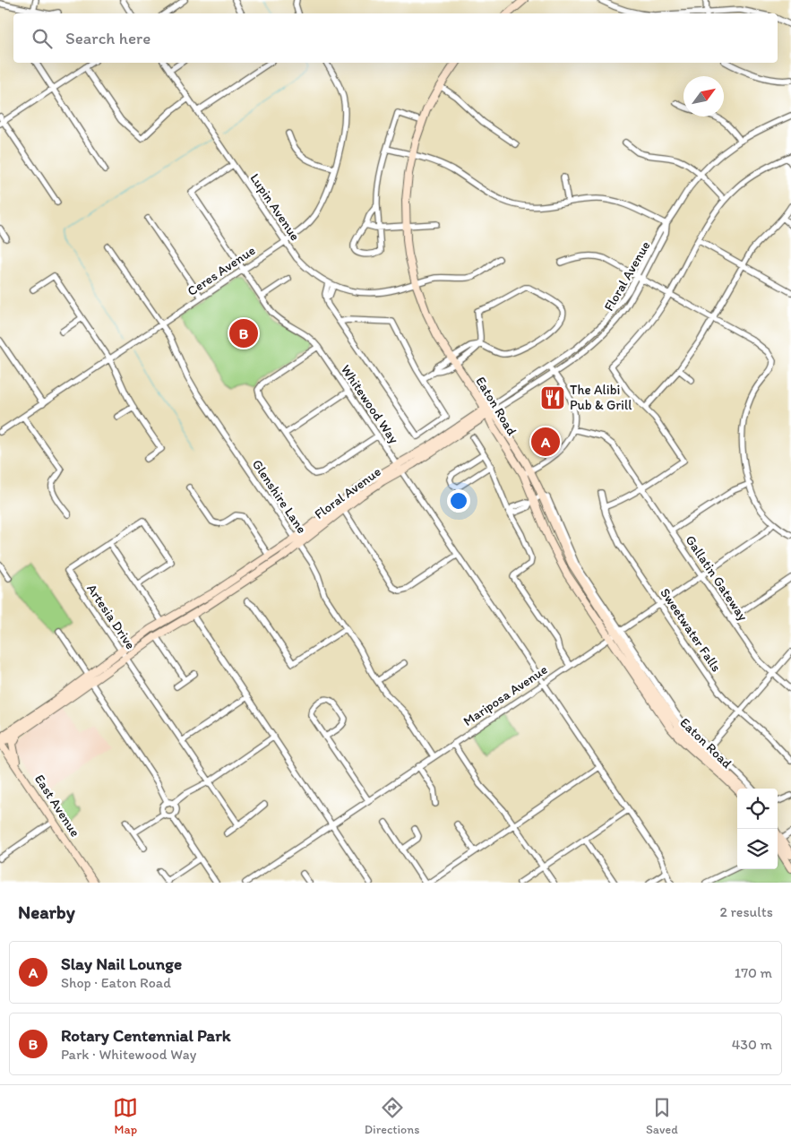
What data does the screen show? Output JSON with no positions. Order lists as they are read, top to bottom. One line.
{"streets":{"street":["Lupin Avenue","Ceres Avenue","Floral Avenue","Whitewood Way","Eaton Road","Glenshire Lane","Gallatin Gateway","Artesia Drive","Sweetwater Falls","Mariposa Avenue","East Avenue"]},"crossings":[["Lupin Avenue","Ceres Avenue"],["Lupin Avenue","Whitewood Way"],["Lupin Avenue","Eaton Road"],["Ceres Avenue","Whitewood Way"],["Ceres Avenue","Glenshire Lane"],["Floral Avenue","Whitewood Way"],["Floral Avenue","Eaton Road"],["Floral Avenue","Glenshire Lane"],["Floral Avenue","Artesia Drive"],["Floral Avenue","East Avenue"],["Whitewood Way","Mariposa Avenue"],["Eaton Road","Mariposa Avenue"],["Glenshire Lane","Mariposa Avenue"],["Gallatin Gateway","Mariposa Avenue"],["Sweetwater Falls","Mariposa Avenue"]],"places":{"restaurant":["The Alibi Pub & Grill"]},"north":"top right","page":{"search":"Search here","pins":["B","A"],"heading":["Nearby","2 results"],"list":[{"mark":"A","name":"Slay Nail Lounge","note":"Shop · Eaton Road","value":"170 m"},{"mark":"B","name":"Rotary Centennial Park","note":"Park · Whitewood Way","value":"430 m"}],"nav":["Map","Directions","Saved"]}}
